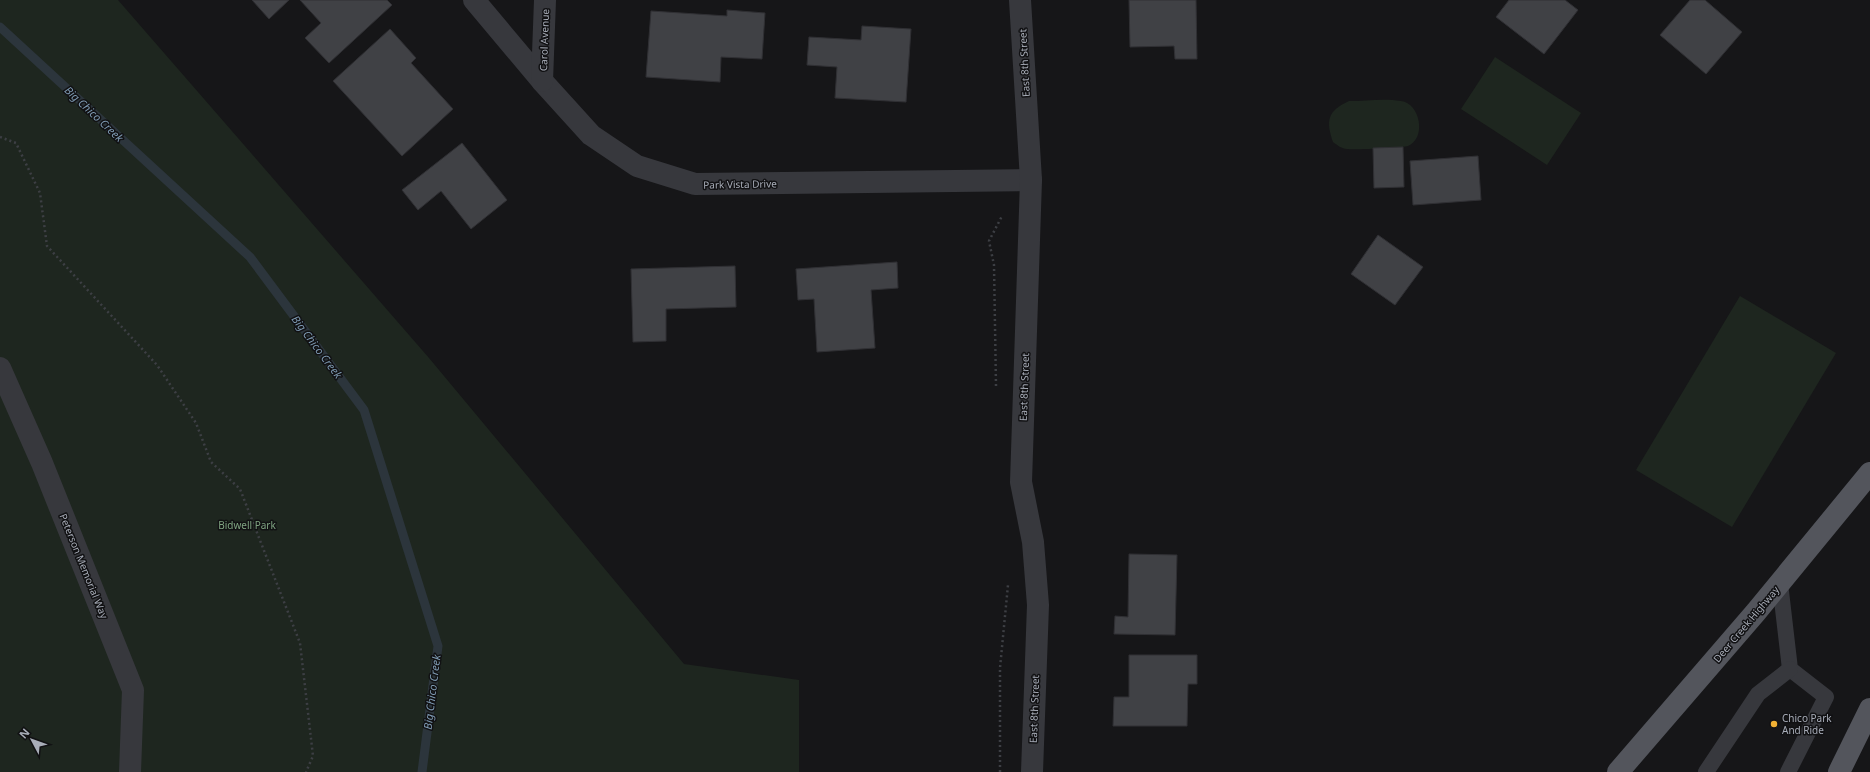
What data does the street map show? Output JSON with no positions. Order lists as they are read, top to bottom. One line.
{"streets":{"main road":["Deer Creek Highway"],"street":["Carol Avenue","East 8th Street","Park Vista Drive","Peterson Memorial Way"]},"crossings":[["Carol Avenue","Park Vista Drive"],["East 8th Street","Park Vista Drive"]],"water":["Big Chico Creek"],"parks":["Bidwell Park"],"places":["Chico Park And Ride"],"north":"top left"}
